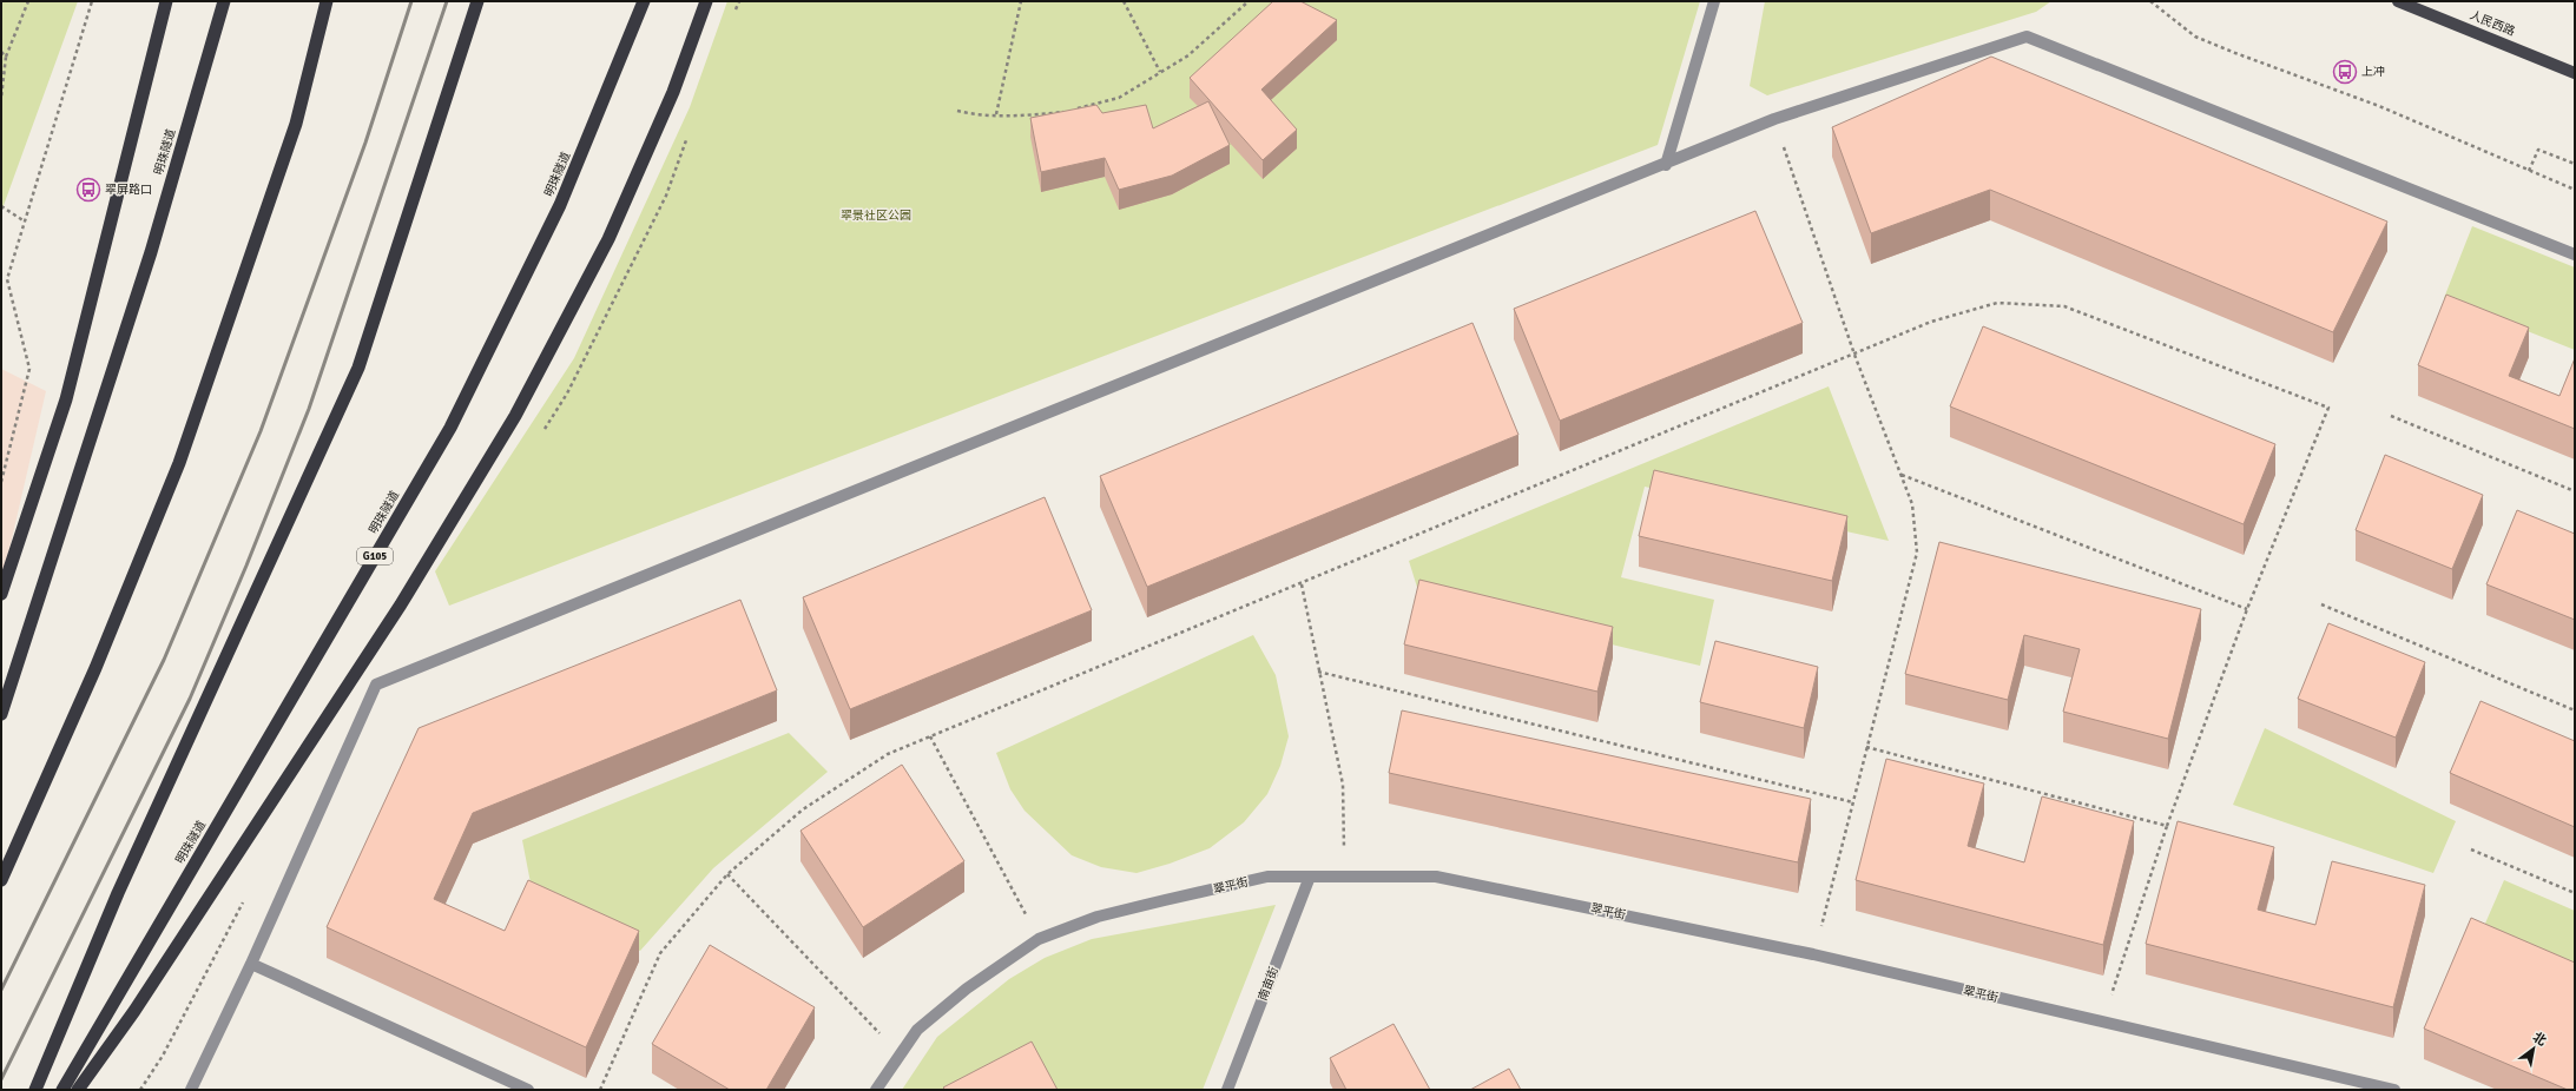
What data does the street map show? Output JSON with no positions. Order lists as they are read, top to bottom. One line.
{"streets":{"highway":["明珠隧道","G105"],"main road":["人民西路"],"street":["翠平街","南亩街"]},"crossings":[["翠平街","南亩街"]],"parks":["翠景社区公园"],"places":{"bus stop":["上冲","翠屏路口"]},"north":"top right"}
